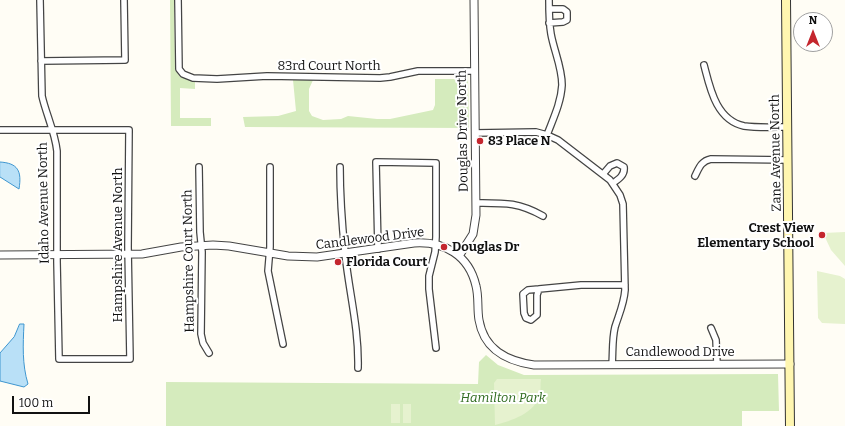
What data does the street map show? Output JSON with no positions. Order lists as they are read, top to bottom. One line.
{"streets":{"main road":["Zane Avenue North"],"street":["83rd Court North","Douglas Drive North","Idaho Avenue North","Candlewood Drive","Hampshire Avenue North","Hampshire Court North"]},"crossings":[["83rd Court North","Douglas Drive North"],["Douglas Drive North","Candlewood Drive"],["Zane Avenue North","Candlewood Drive"],["Idaho Avenue North","Candlewood Drive"],["Idaho Avenue North","Hampshire Avenue North"],["Candlewood Drive","Hampshire Avenue North"],["Candlewood Drive","Hampshire Court North"]],"parks":["Hamilton Park"],"places":["83 Place N","Crest View Elementary School","Douglas Dr","Florida Court"],"scale_bar":"100 m","north":"top"}
